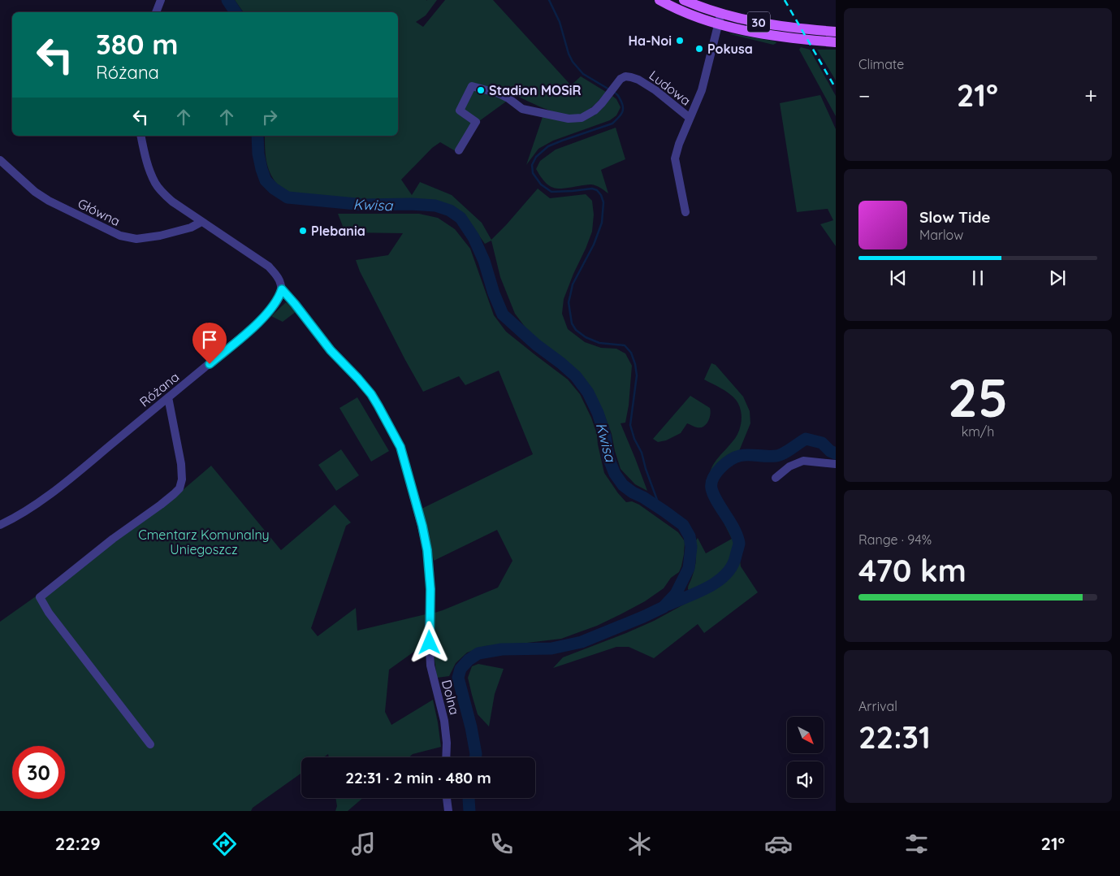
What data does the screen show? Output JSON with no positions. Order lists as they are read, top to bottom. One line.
{"streets":{"main road":["30"],"street":["Ludowa","Główna","Różana","Dolna"]},"crossings":[["Różana","Dolna"]],"water":["Kwisa"],"parks":["Cmentarz Komunalny Uniegoszcz"],"places":["Ha-Noi","Pokusa","Stadion MOSiR","Plebania"],"north":"bottom right","page":{"tile":["Climate",["25","km/h"],["Range · 94%","470 km"],["Arrival","22:31"]],"turn":["380 m","Różana"],"heat":["−","21°","+"],"song":["Slow Tide","Marlow"],"limit":"30","trip":"22:31 · 2 min · 480 m","tabs":["22:29","21°"]}}
